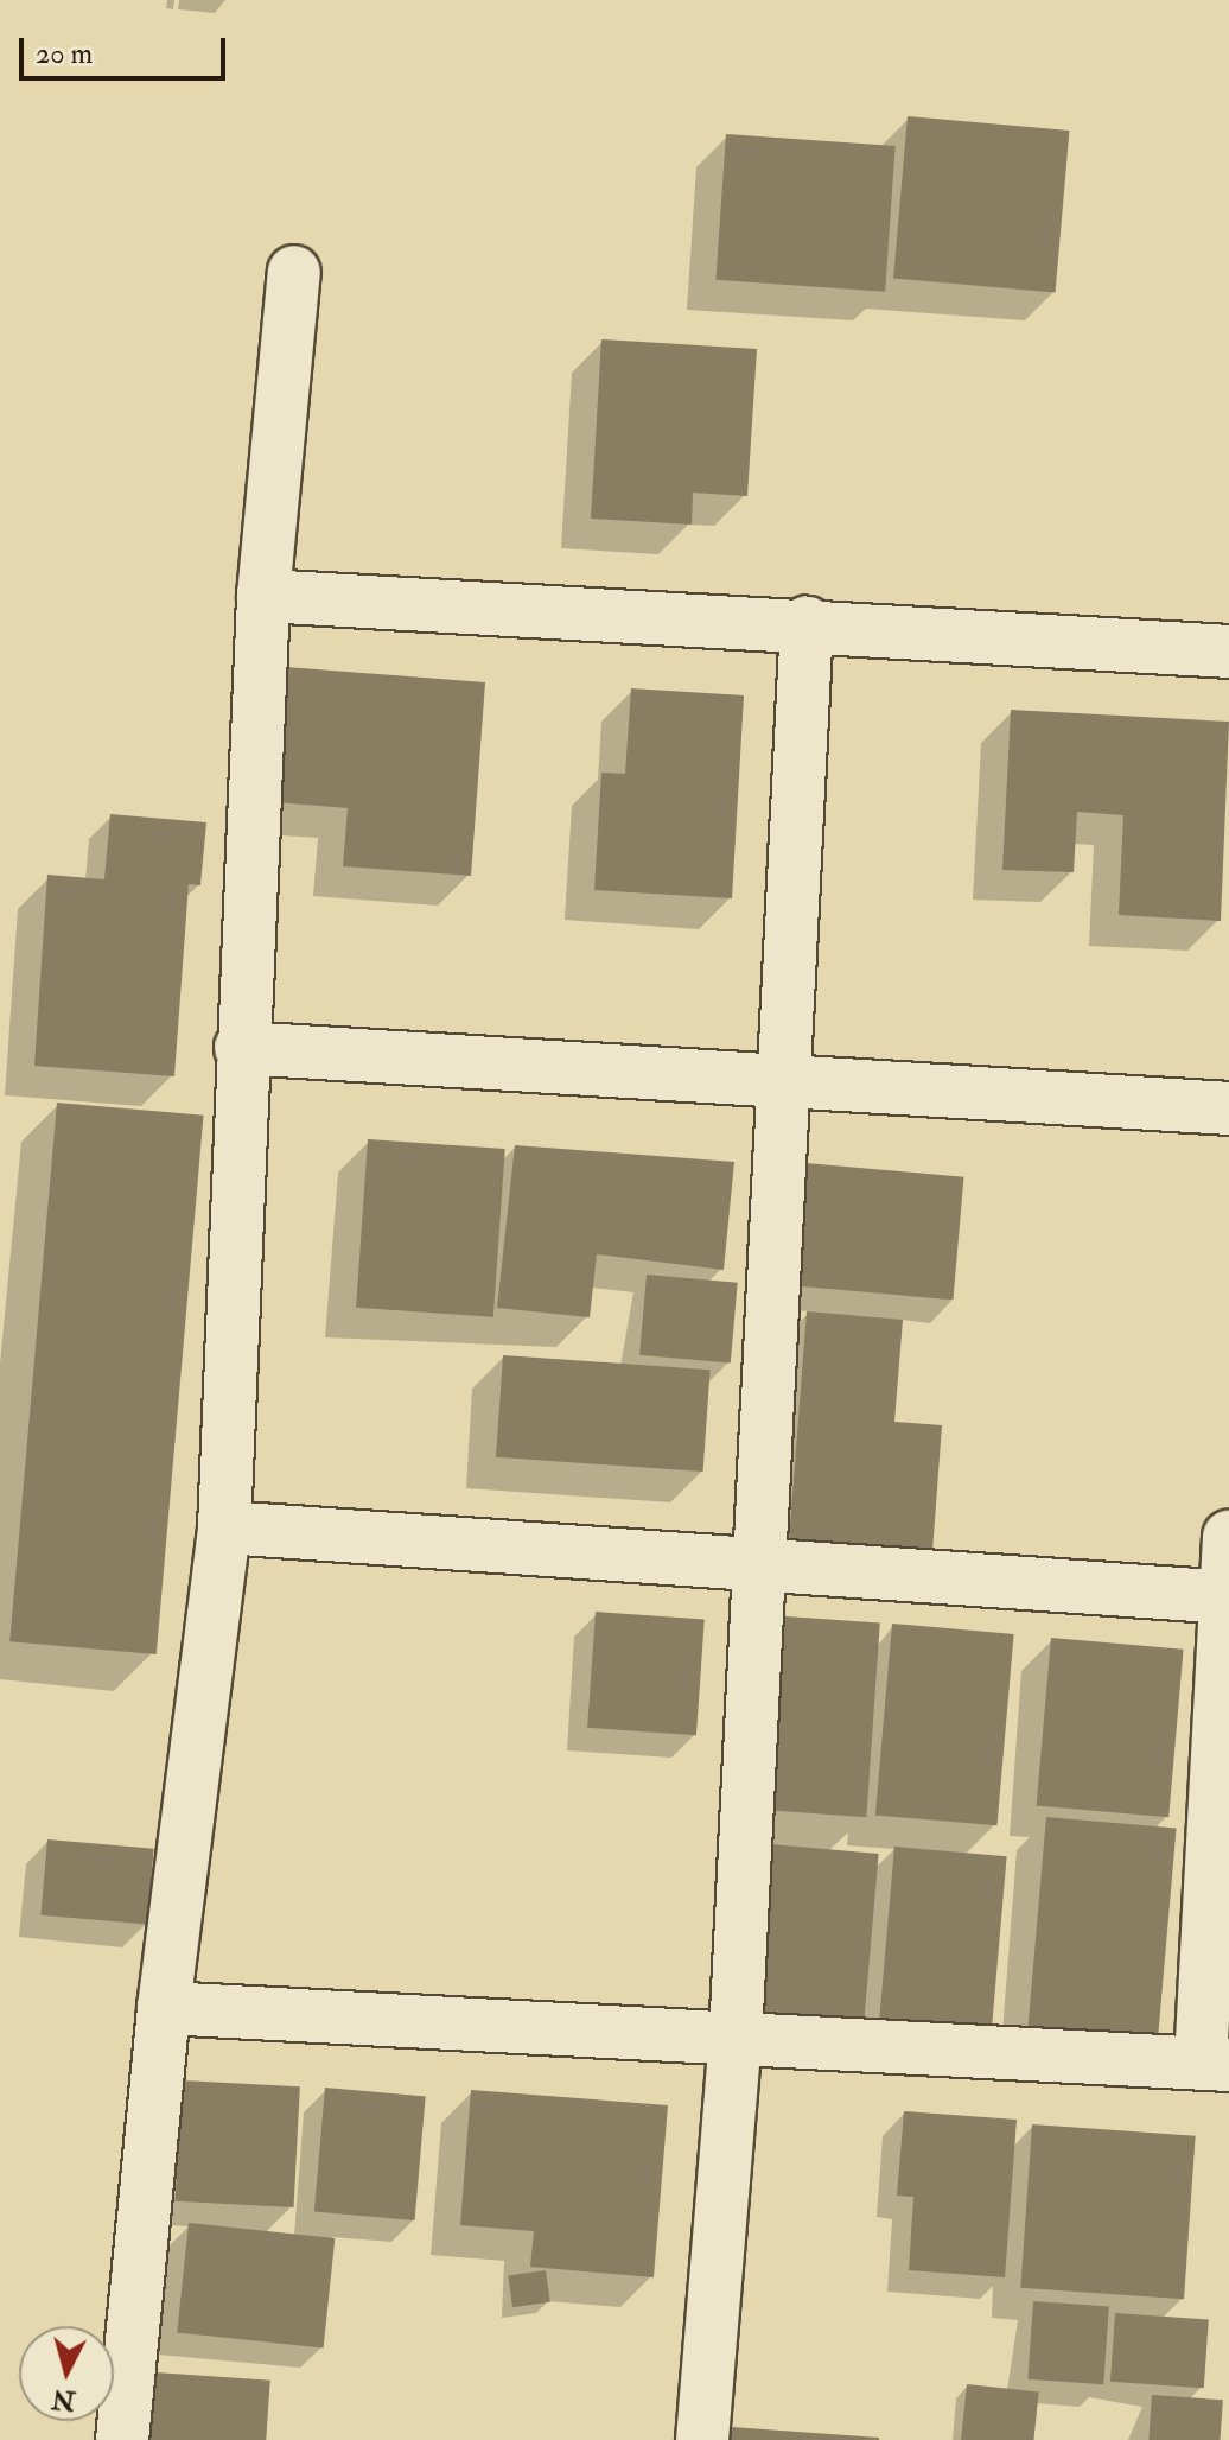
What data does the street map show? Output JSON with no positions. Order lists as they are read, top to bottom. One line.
{"scale_bar":"20 m","north":"bottom"}
